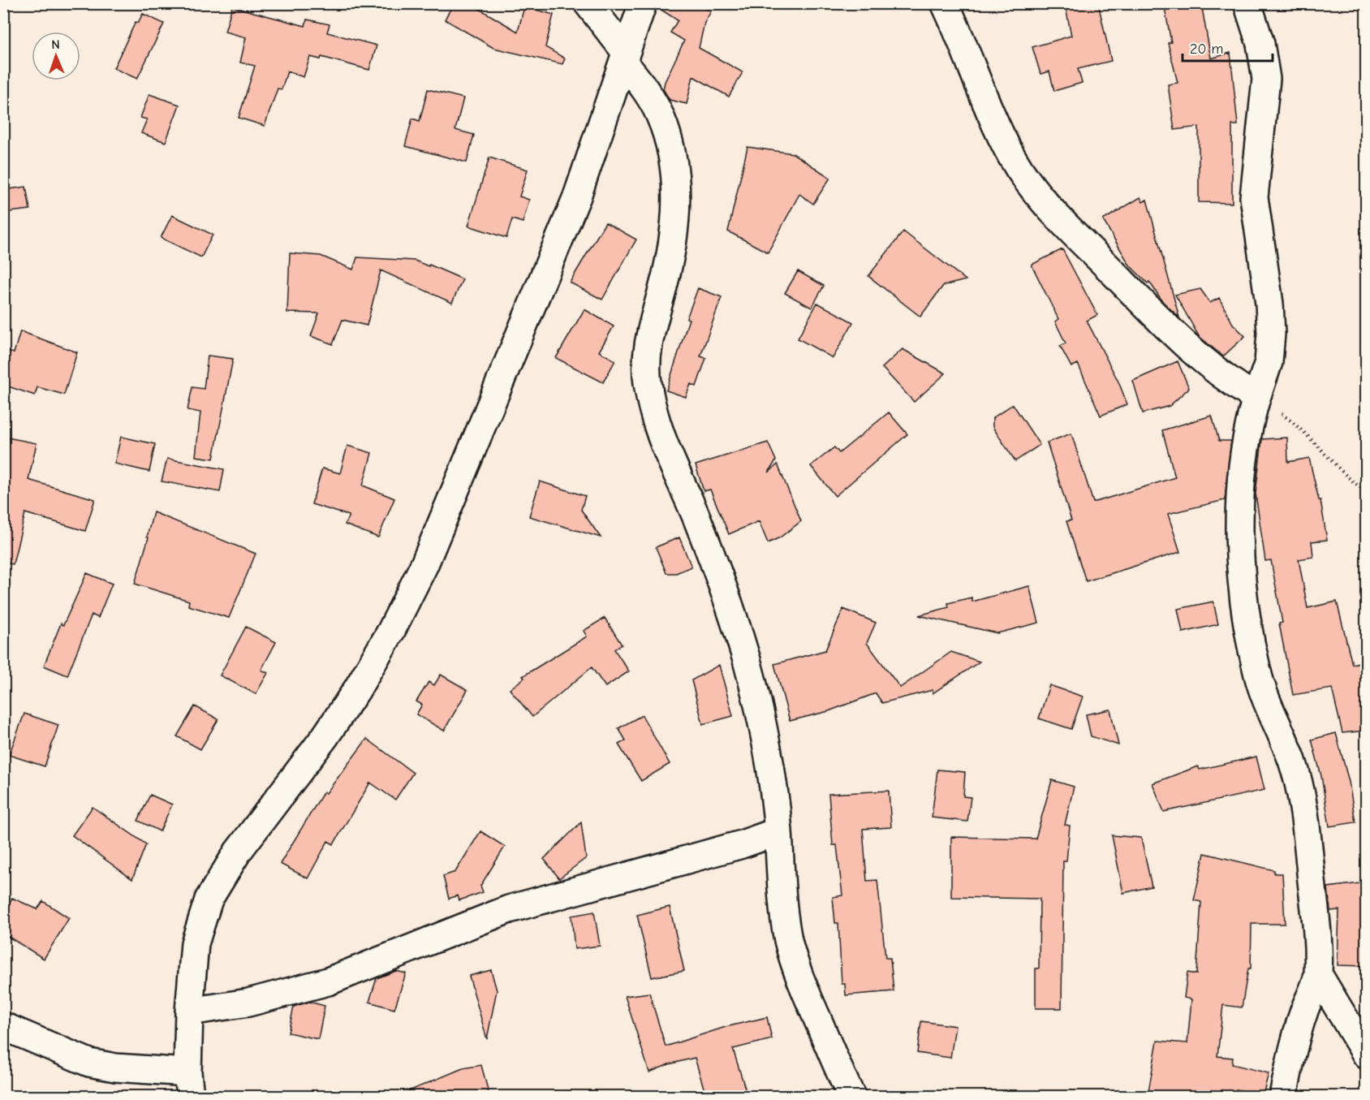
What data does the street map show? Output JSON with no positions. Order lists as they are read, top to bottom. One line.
{"scale_bar":"20 m","north":"top"}
